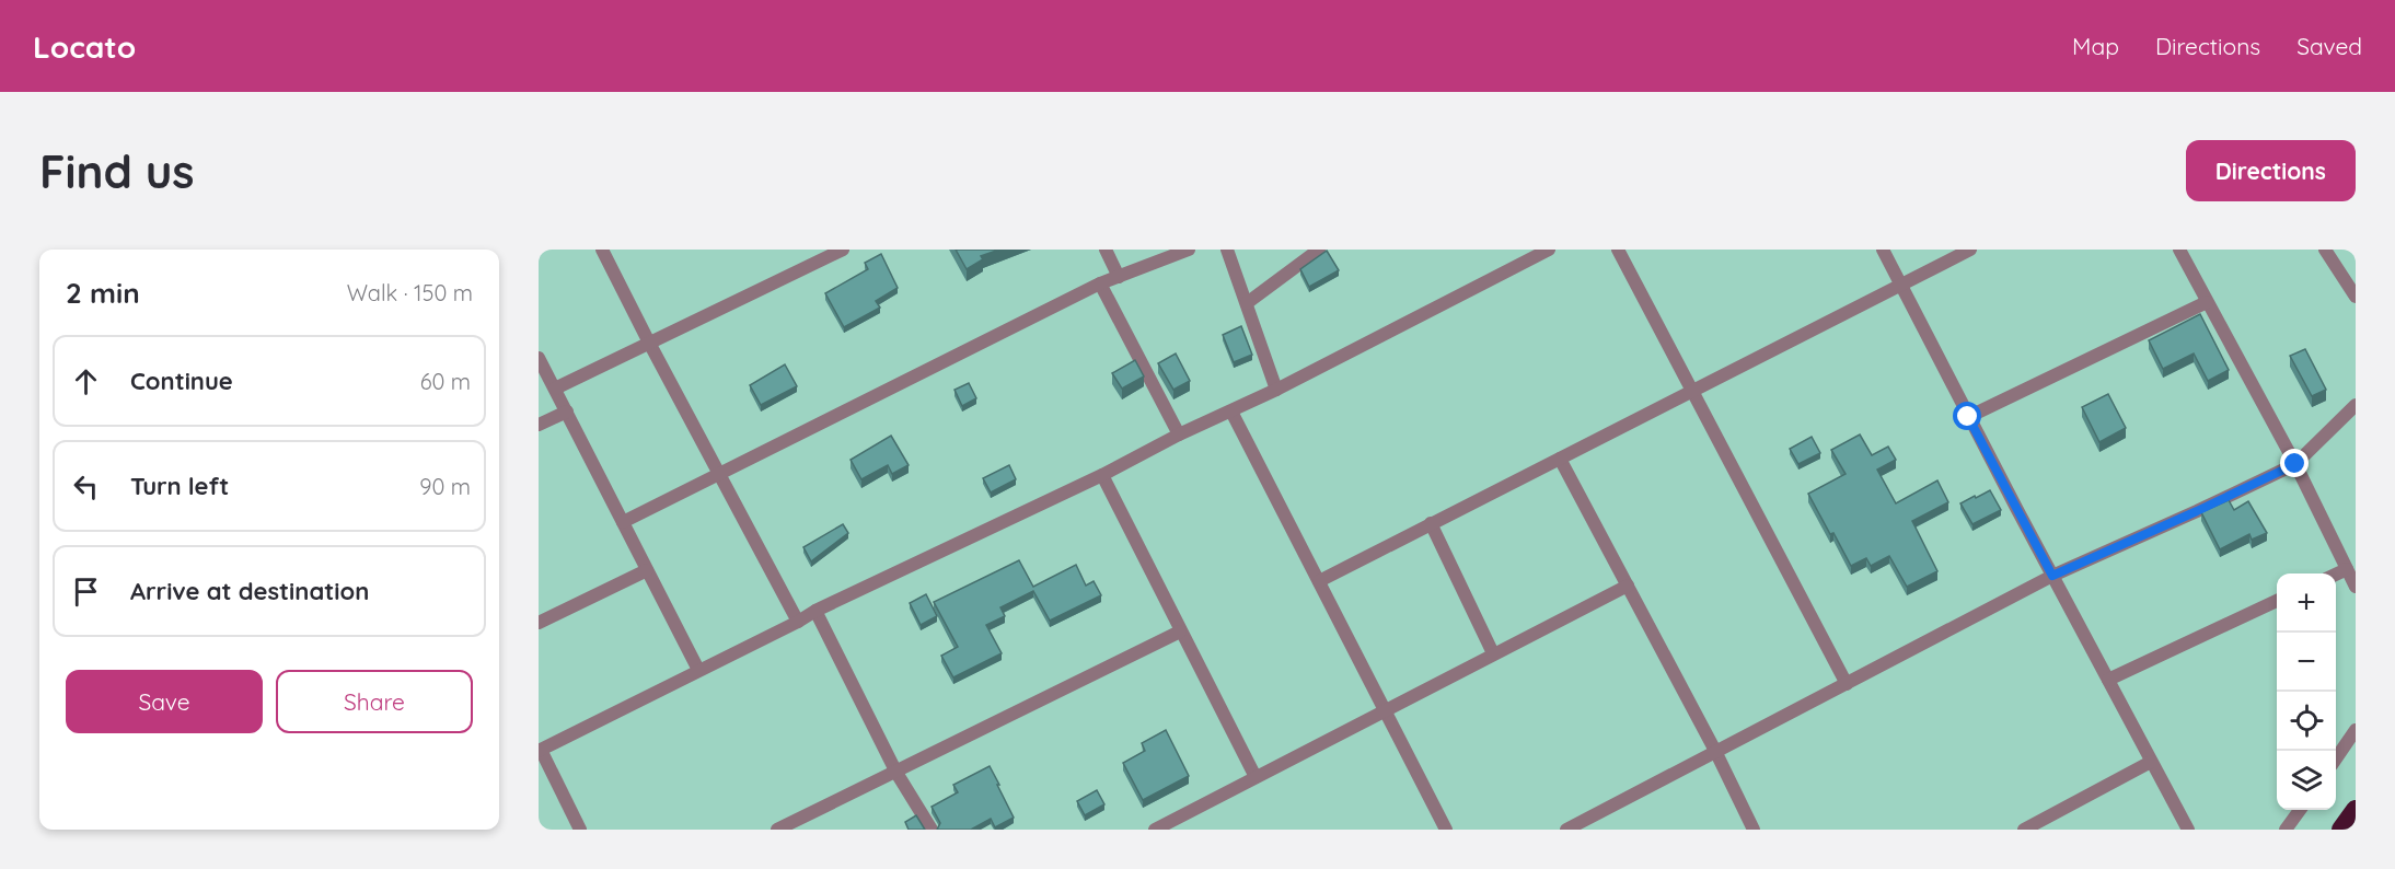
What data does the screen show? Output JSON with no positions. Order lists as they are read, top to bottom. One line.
{"page":{"header":"Locato","nav":["Map","Directions","Saved"],"buttons":["Directions",["Save","Share"]],"title":"Find us","heading":["2 min","Walk · 150 m"],"list":[["Continue","60 m"],["Turn left","90 m"],"Arrive at destination"],"map_buttons":["+","−"]}}
